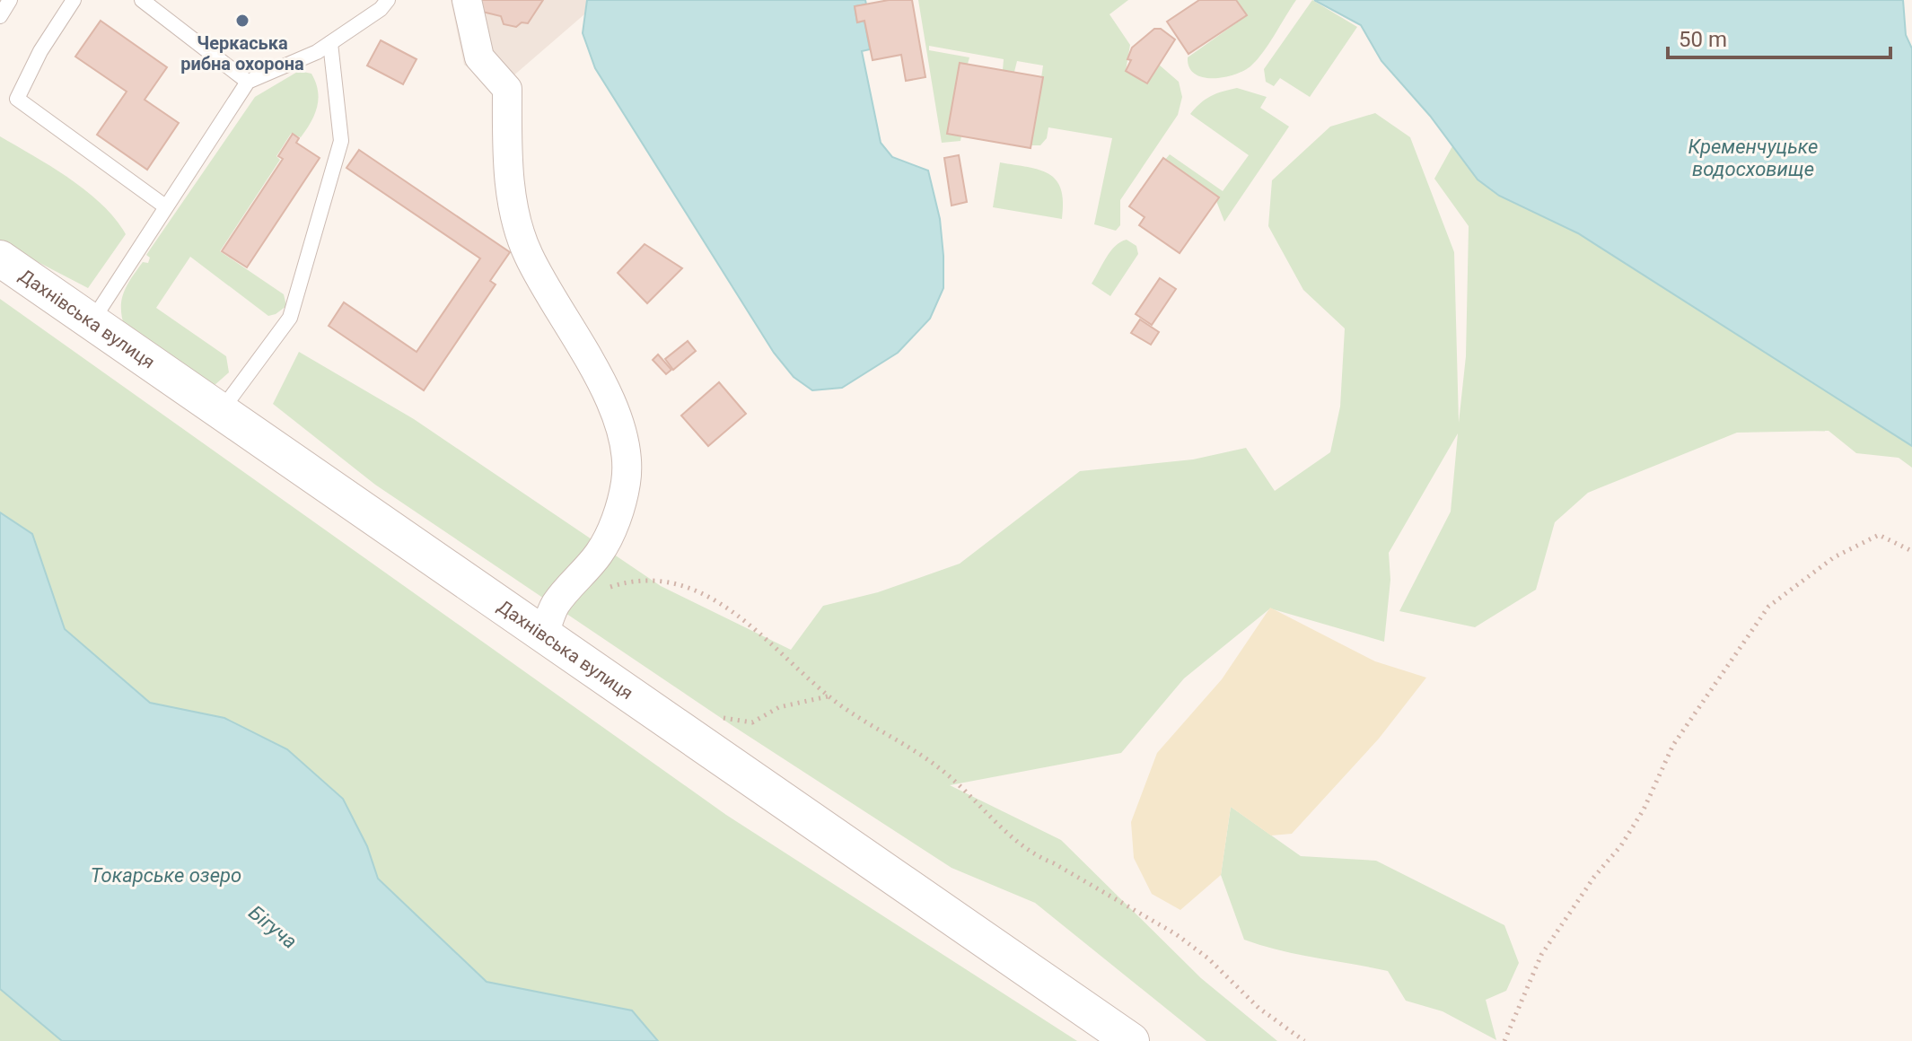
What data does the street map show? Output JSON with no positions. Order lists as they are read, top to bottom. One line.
{"streets":{"street":["Дахнівська вулиця"]},"water":["Кременчуцьке водосховище","Токарське озеро","Бігуча"],"places":["Черкаська рибна охорона"],"scale_bar":"50 m"}
